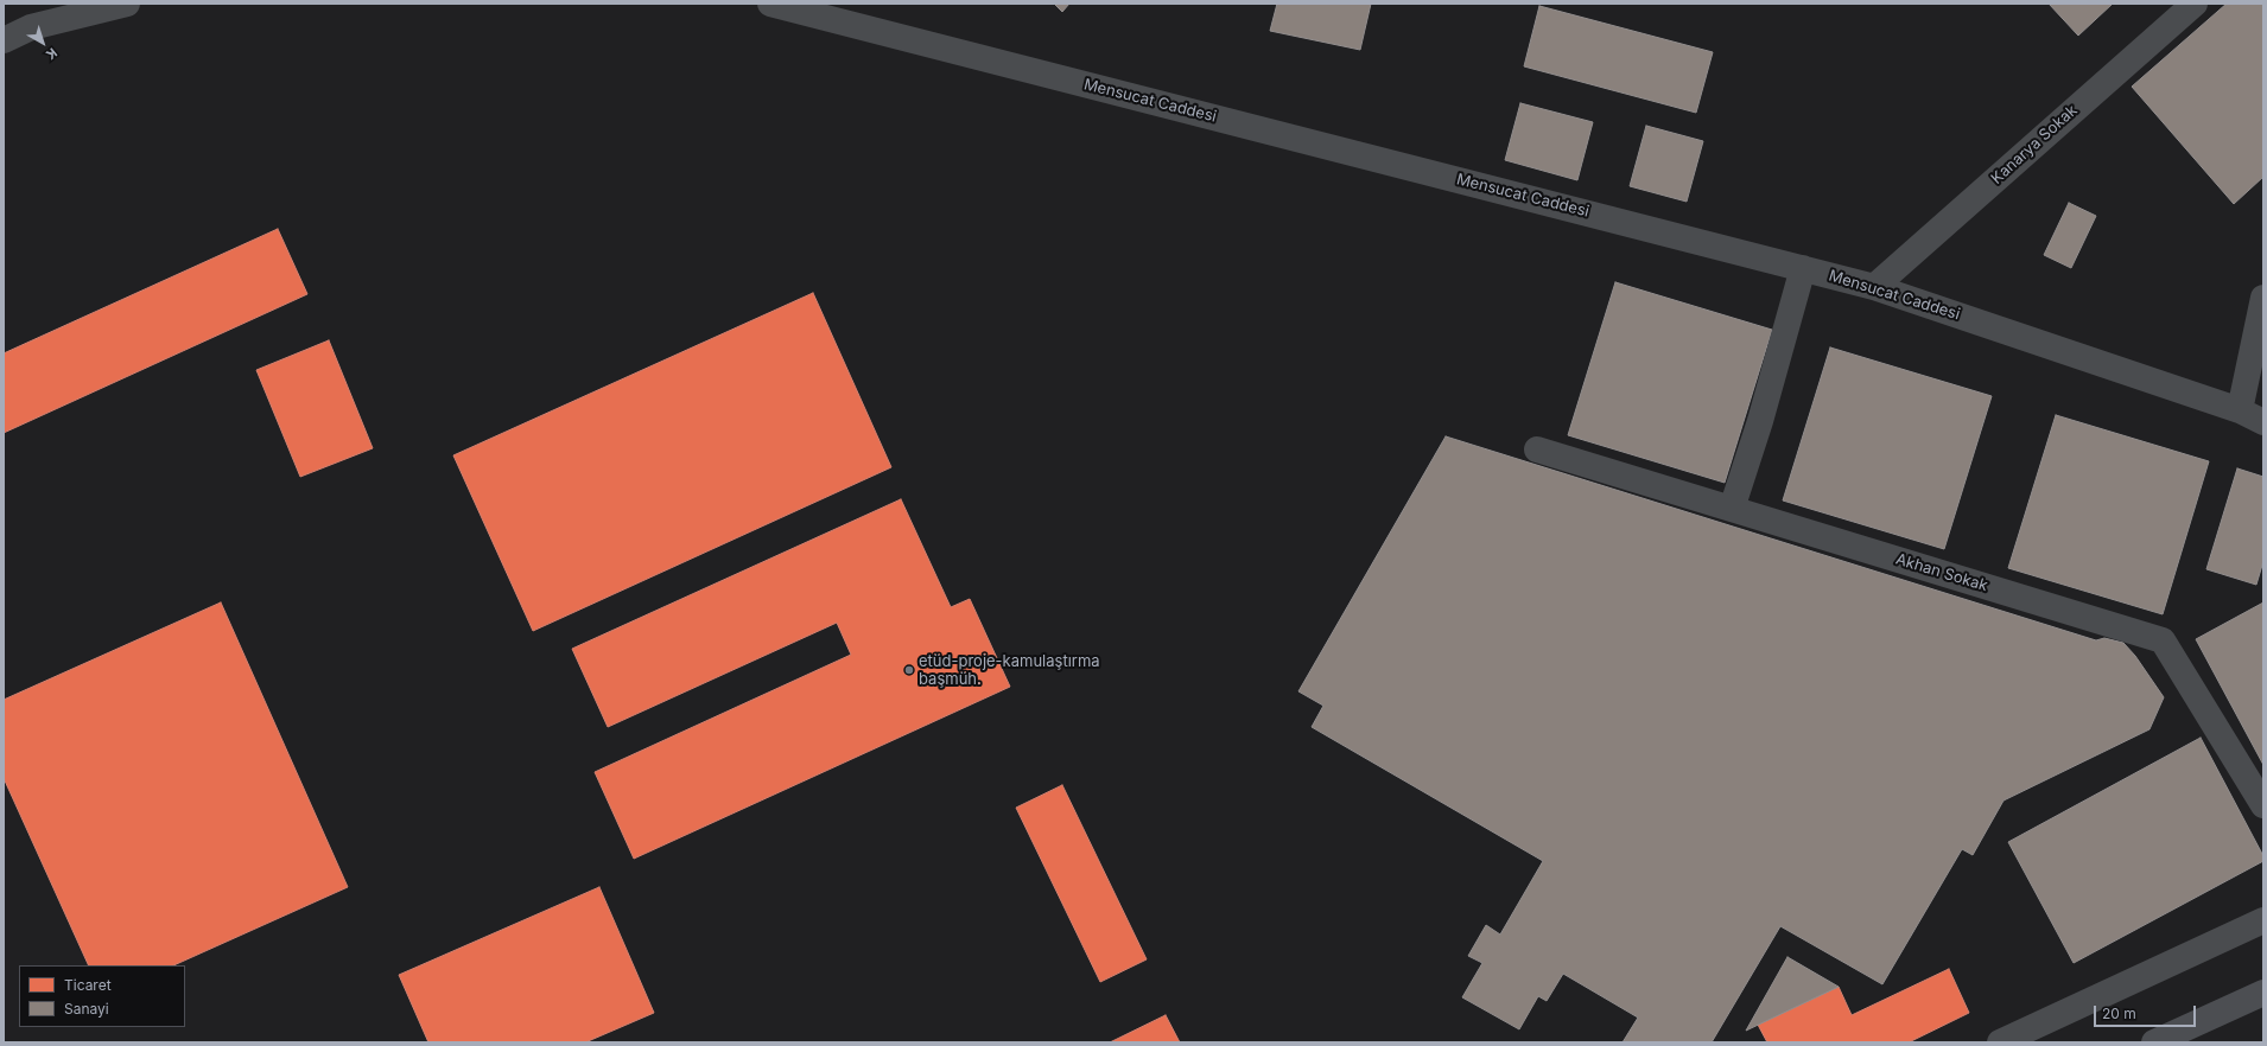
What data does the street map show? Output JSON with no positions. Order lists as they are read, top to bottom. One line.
{"streets":{"street":["Mensucat Caddesi","Kanarya Sokak","Akhan Sokak"]},"crossings":[["Mensucat Caddesi","Kanarya Sokak"]],"places":["etüd-proje-kamulaştırma başmüh."],"legend":["Ticaret","Sanayi"],"scale_bar":"20 m","north":"bottom right"}
